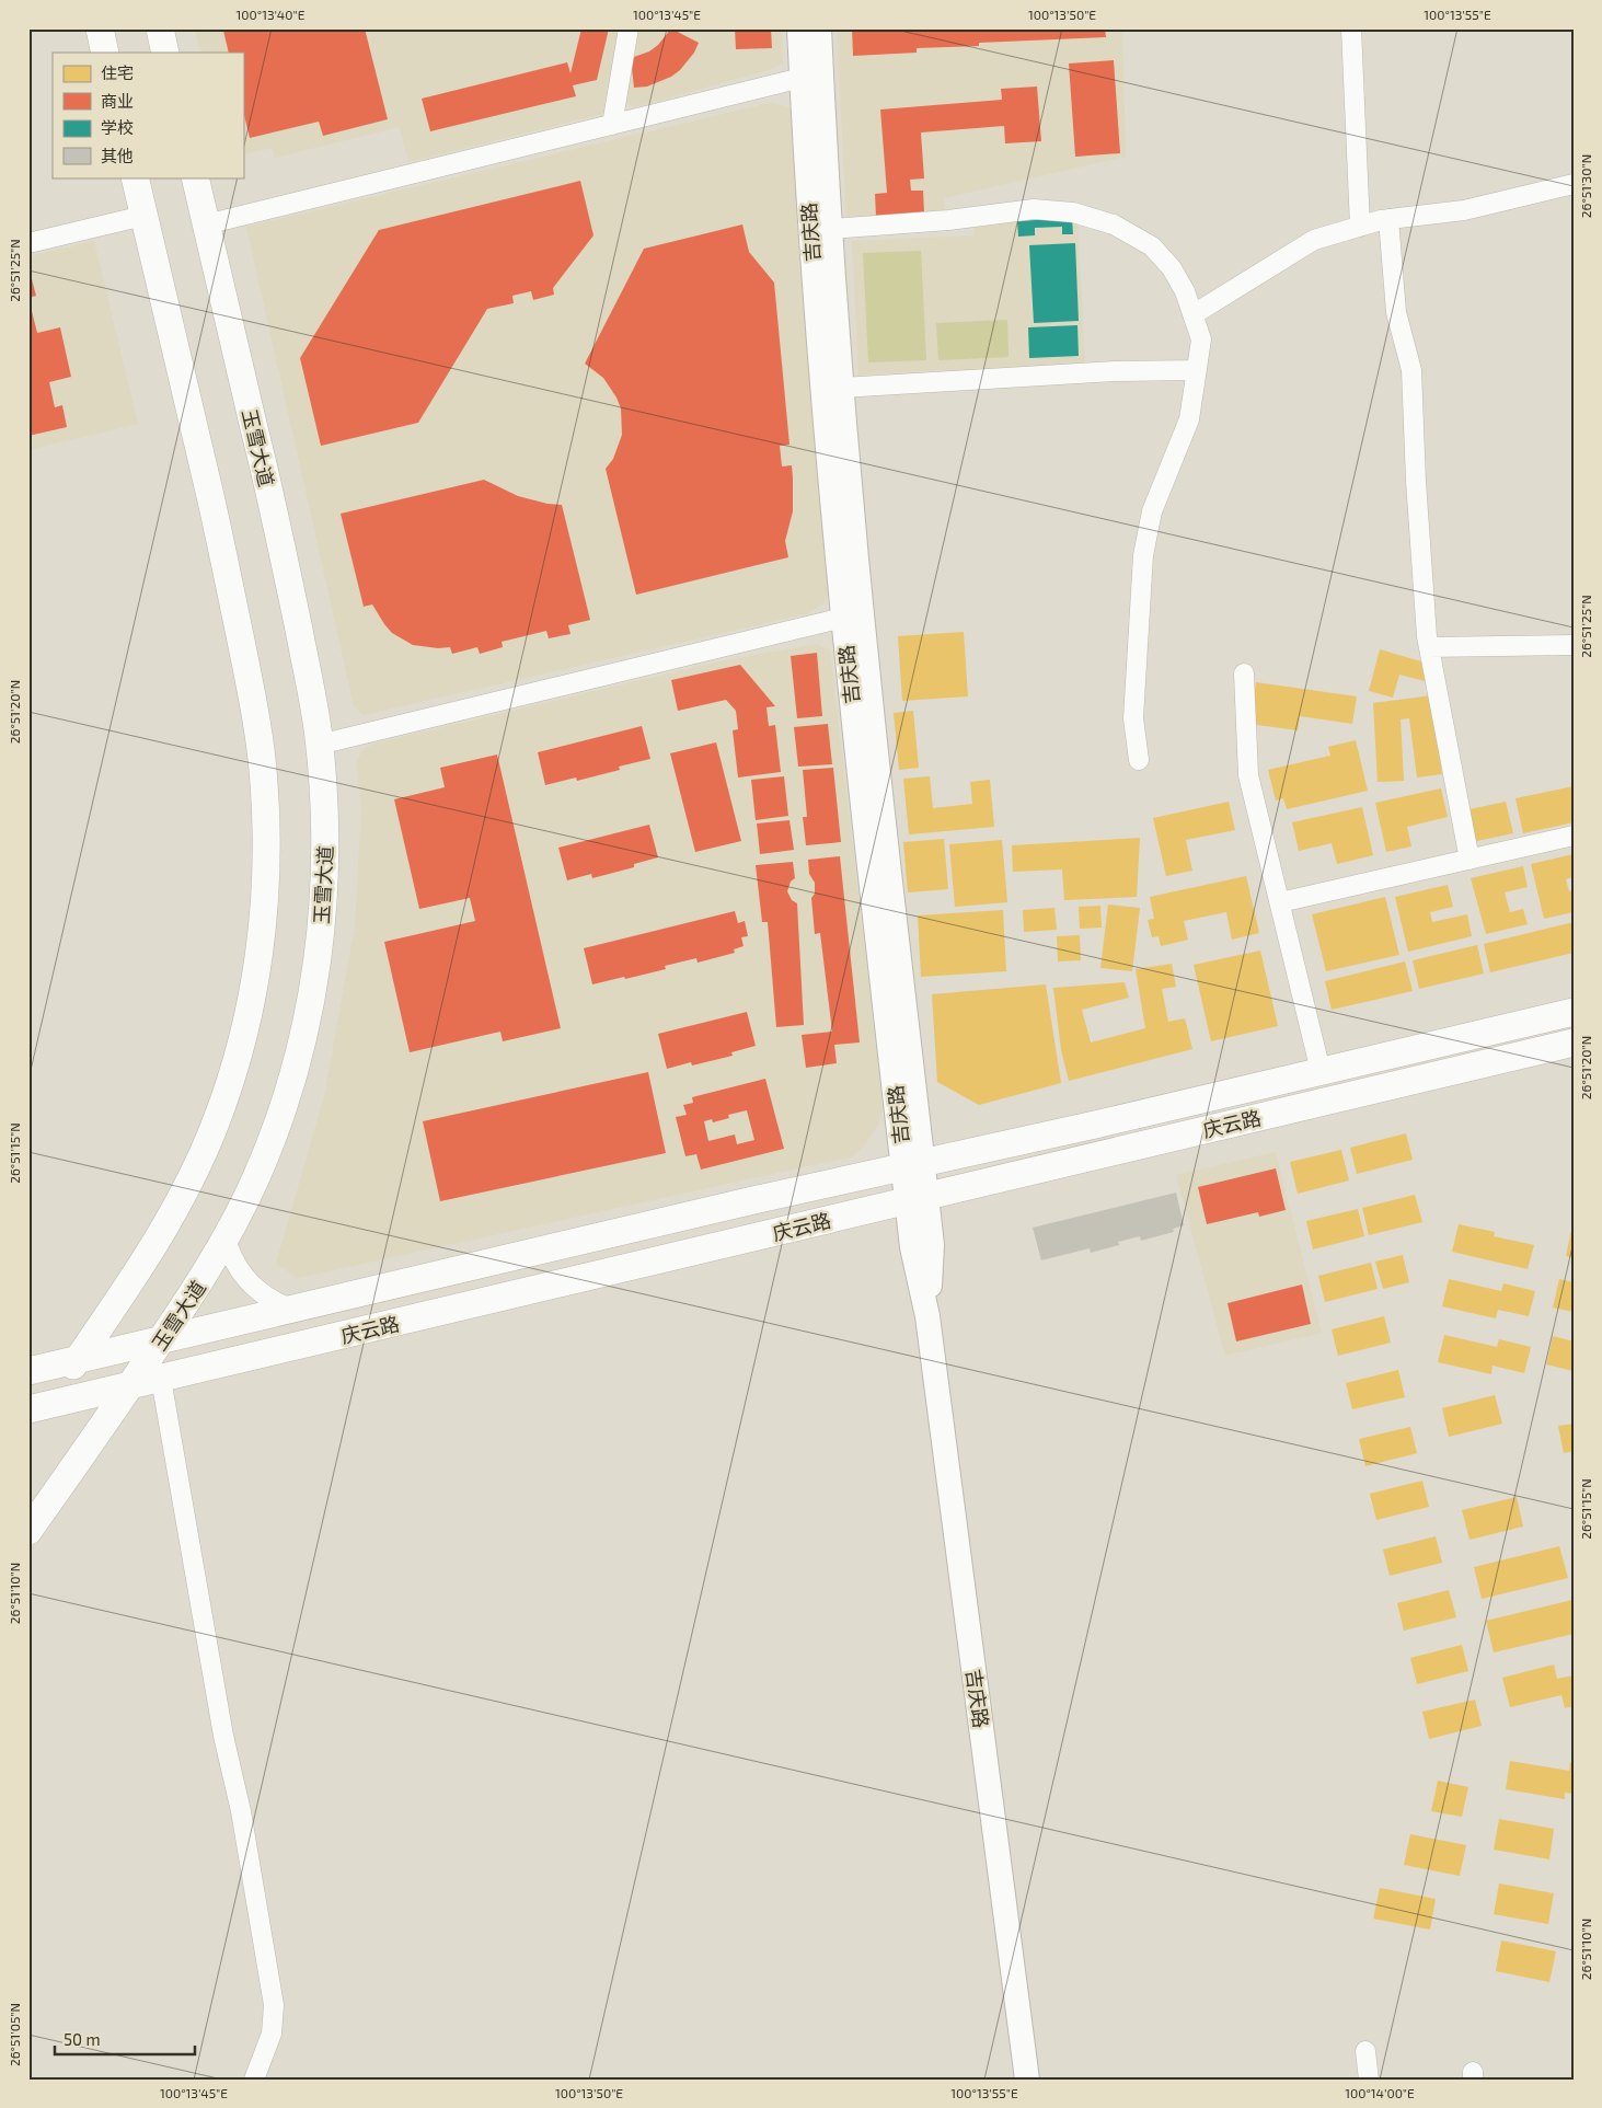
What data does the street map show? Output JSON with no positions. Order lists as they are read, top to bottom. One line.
{"streets":{"main road":["玉雪大道","庆云路"],"street":["吉庆路"]},"crossings":[["吉庆路","庆云路"],["玉雪大道","庆云路"]],"legend":["住宅","商业","学校","其他"],"scale_bar":"50 m","coordinates":["100°13'40\"E","100°13'45\"E","100°13'50\"E","100°13'55\"E","26°51'30\"N","26°51'25\"N","26°51'20\"N","26°51'15\"N","26°51'10\"N","26°51'05\"N","100°14'00\"E"]}
